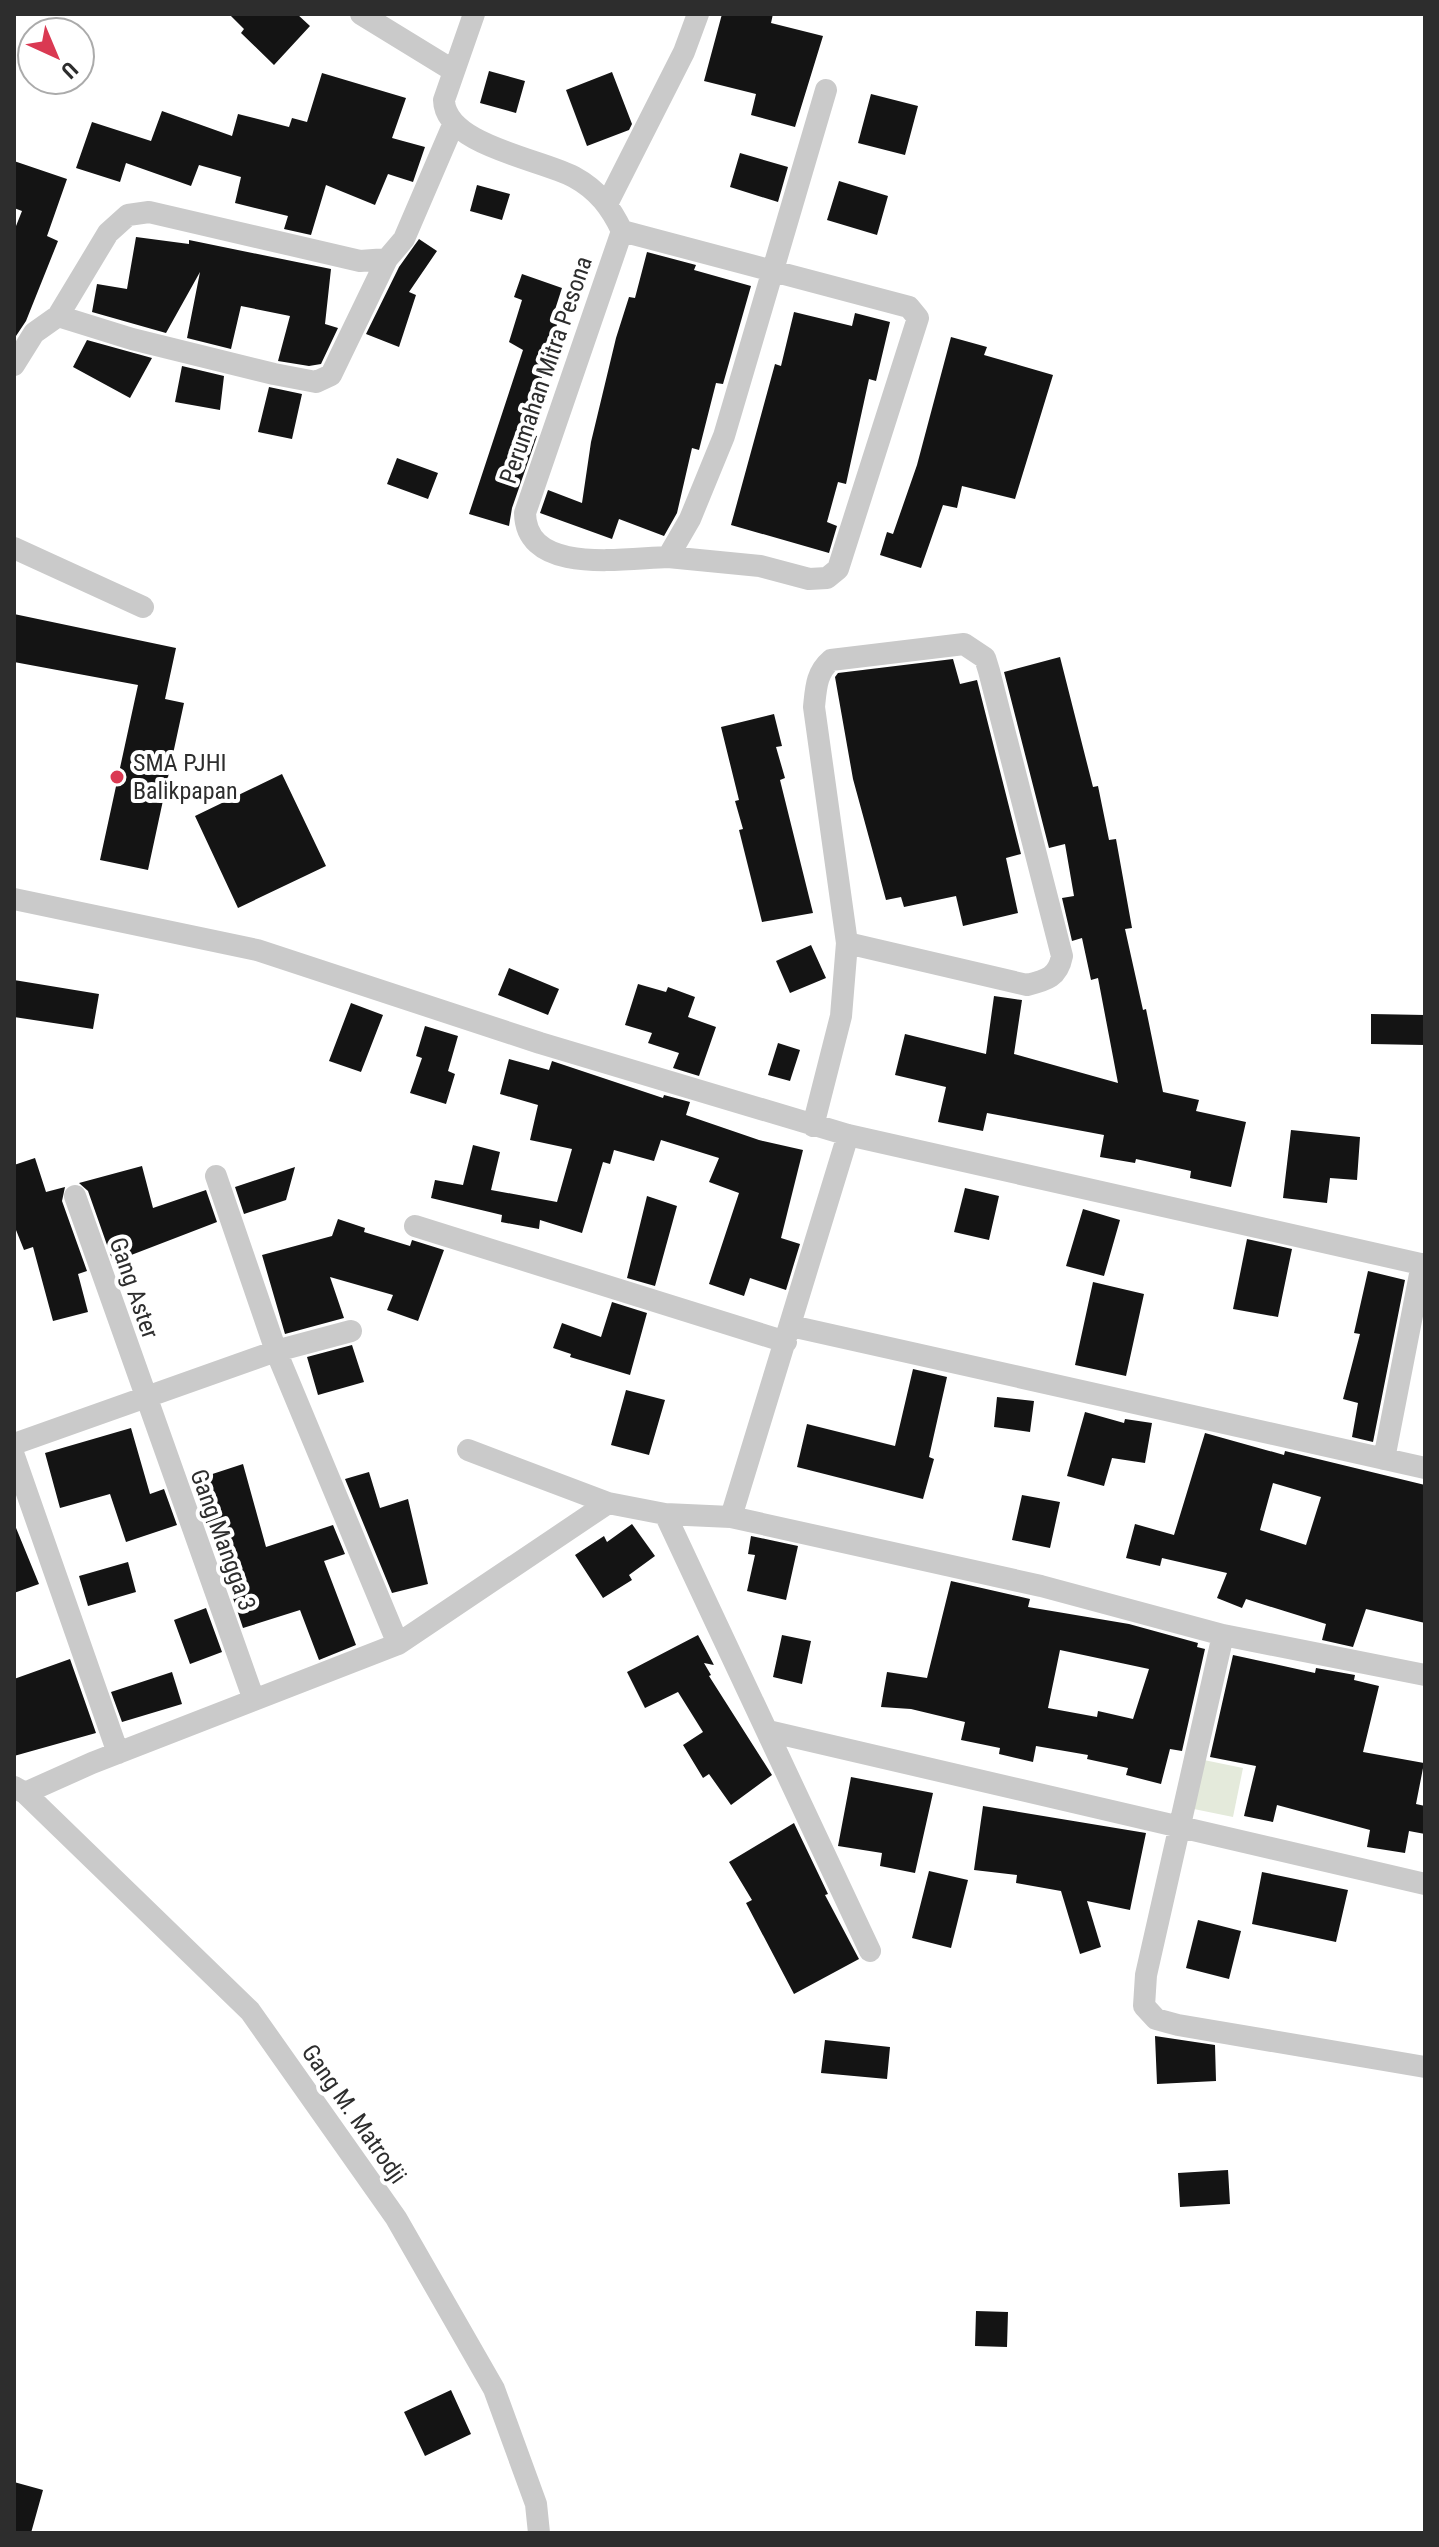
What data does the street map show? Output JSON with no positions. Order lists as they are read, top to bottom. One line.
{"streets":{"street":["Perumahan Mitra Pesona","Gang Aster","Gang Mangga 3","Gang M. Matrodji"]},"crossings":[["Gang Aster","Gang Mangga 3"]],"places":["SMA PJHI Balikpapan"],"north":"bottom right"}
